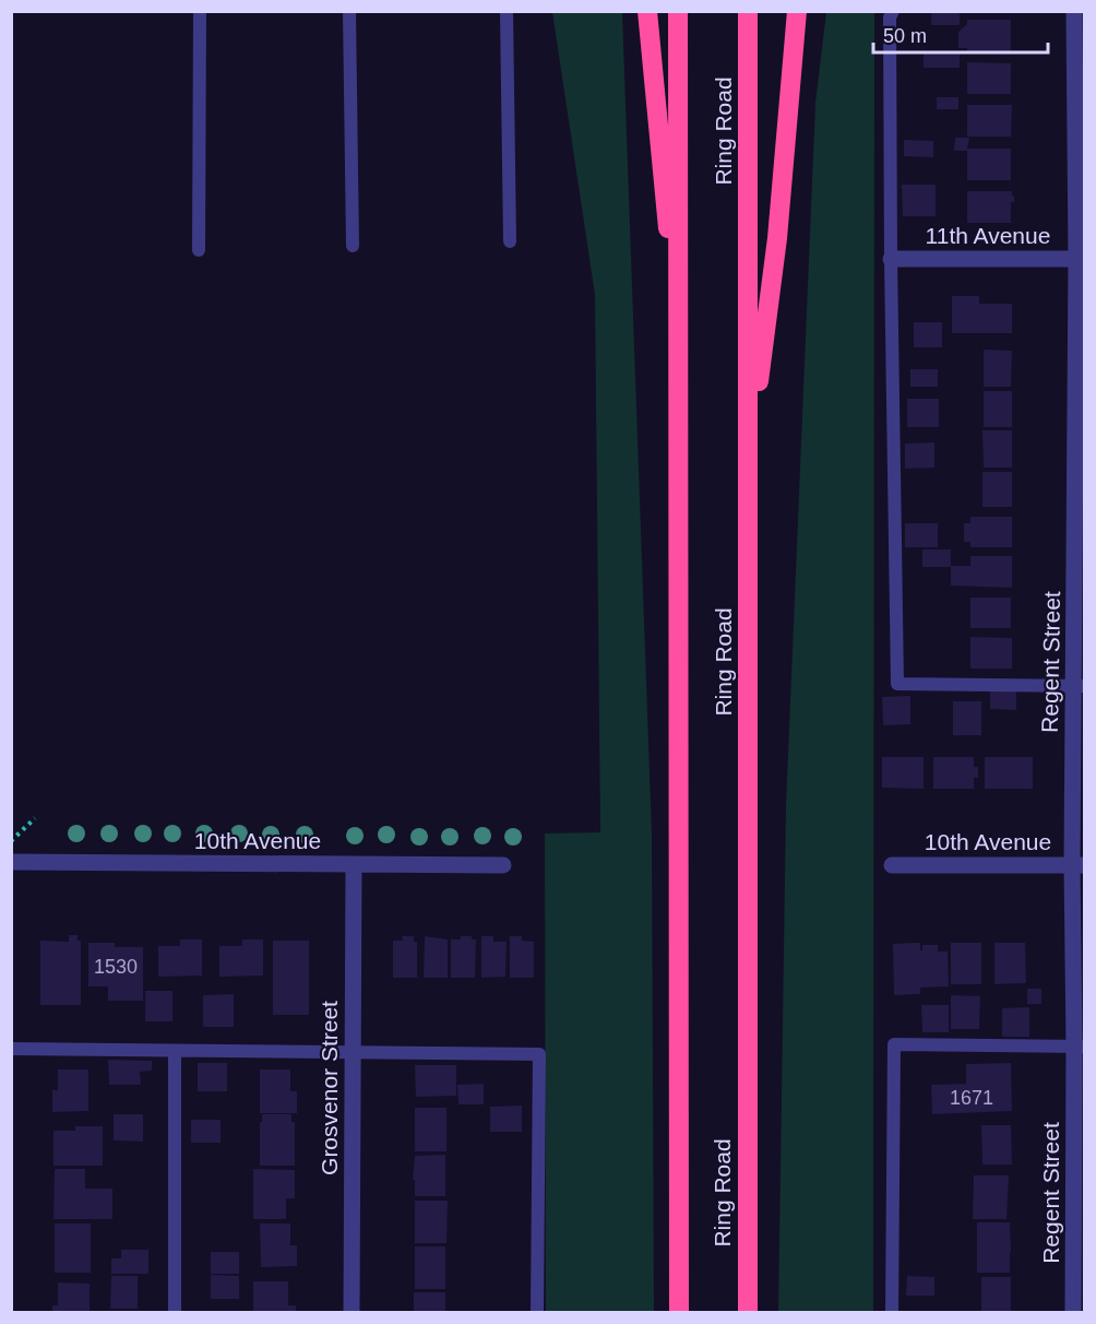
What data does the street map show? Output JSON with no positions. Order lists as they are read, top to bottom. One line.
{"streets":{"highway":["Ring Road"],"street":["11th Avenue","Regent Street","10th Avenue","Grosvenor Street"]},"crossings":[["11th Avenue","Regent Street"],["Regent Street","10th Avenue"],["10th Avenue","Grosvenor Street"]],"house_numbers":["1530","1671"],"scale_bar":"50 m"}
